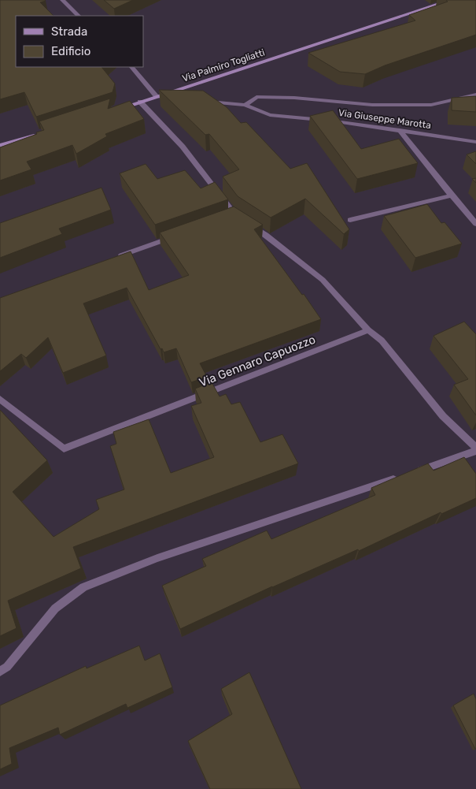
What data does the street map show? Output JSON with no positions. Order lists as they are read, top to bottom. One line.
{"streets":{"street":["Via Palmiro Togliatti","Via Giuseppe Marotta","Via Gennaro Capuozzo"]},"legend":["Strada","Edificio"]}
